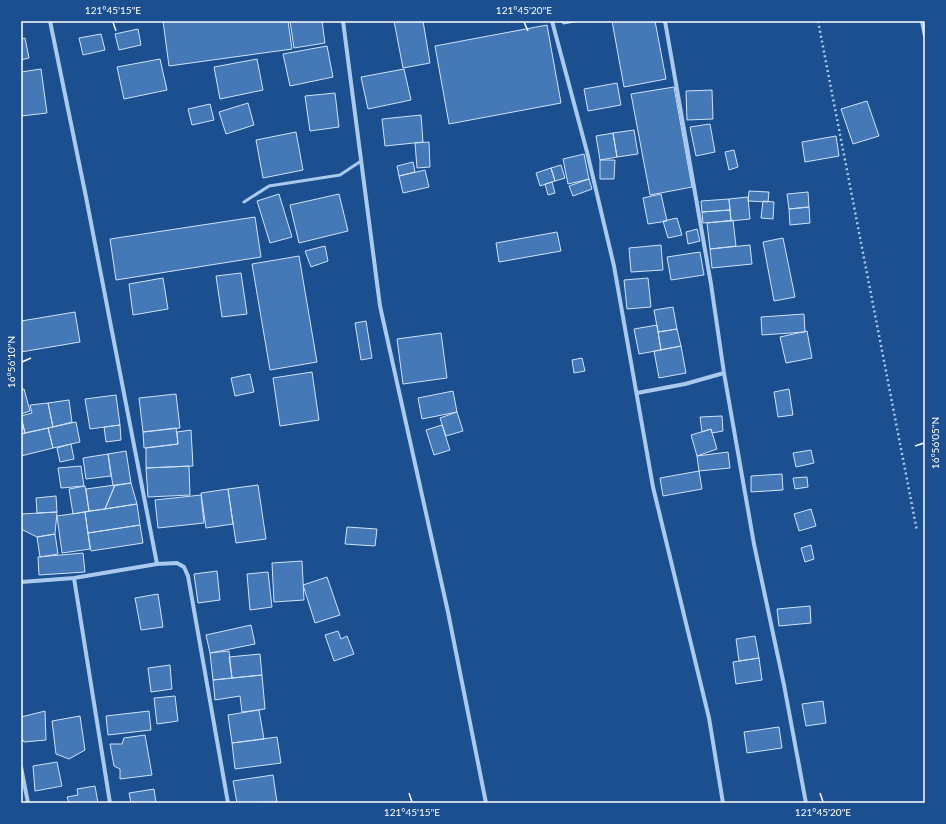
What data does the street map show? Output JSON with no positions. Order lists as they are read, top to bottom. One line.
{"coordinates":["121°45'15\"E","121°45'20\"E","16°56'10\"N","16°56'05\"N"]}
